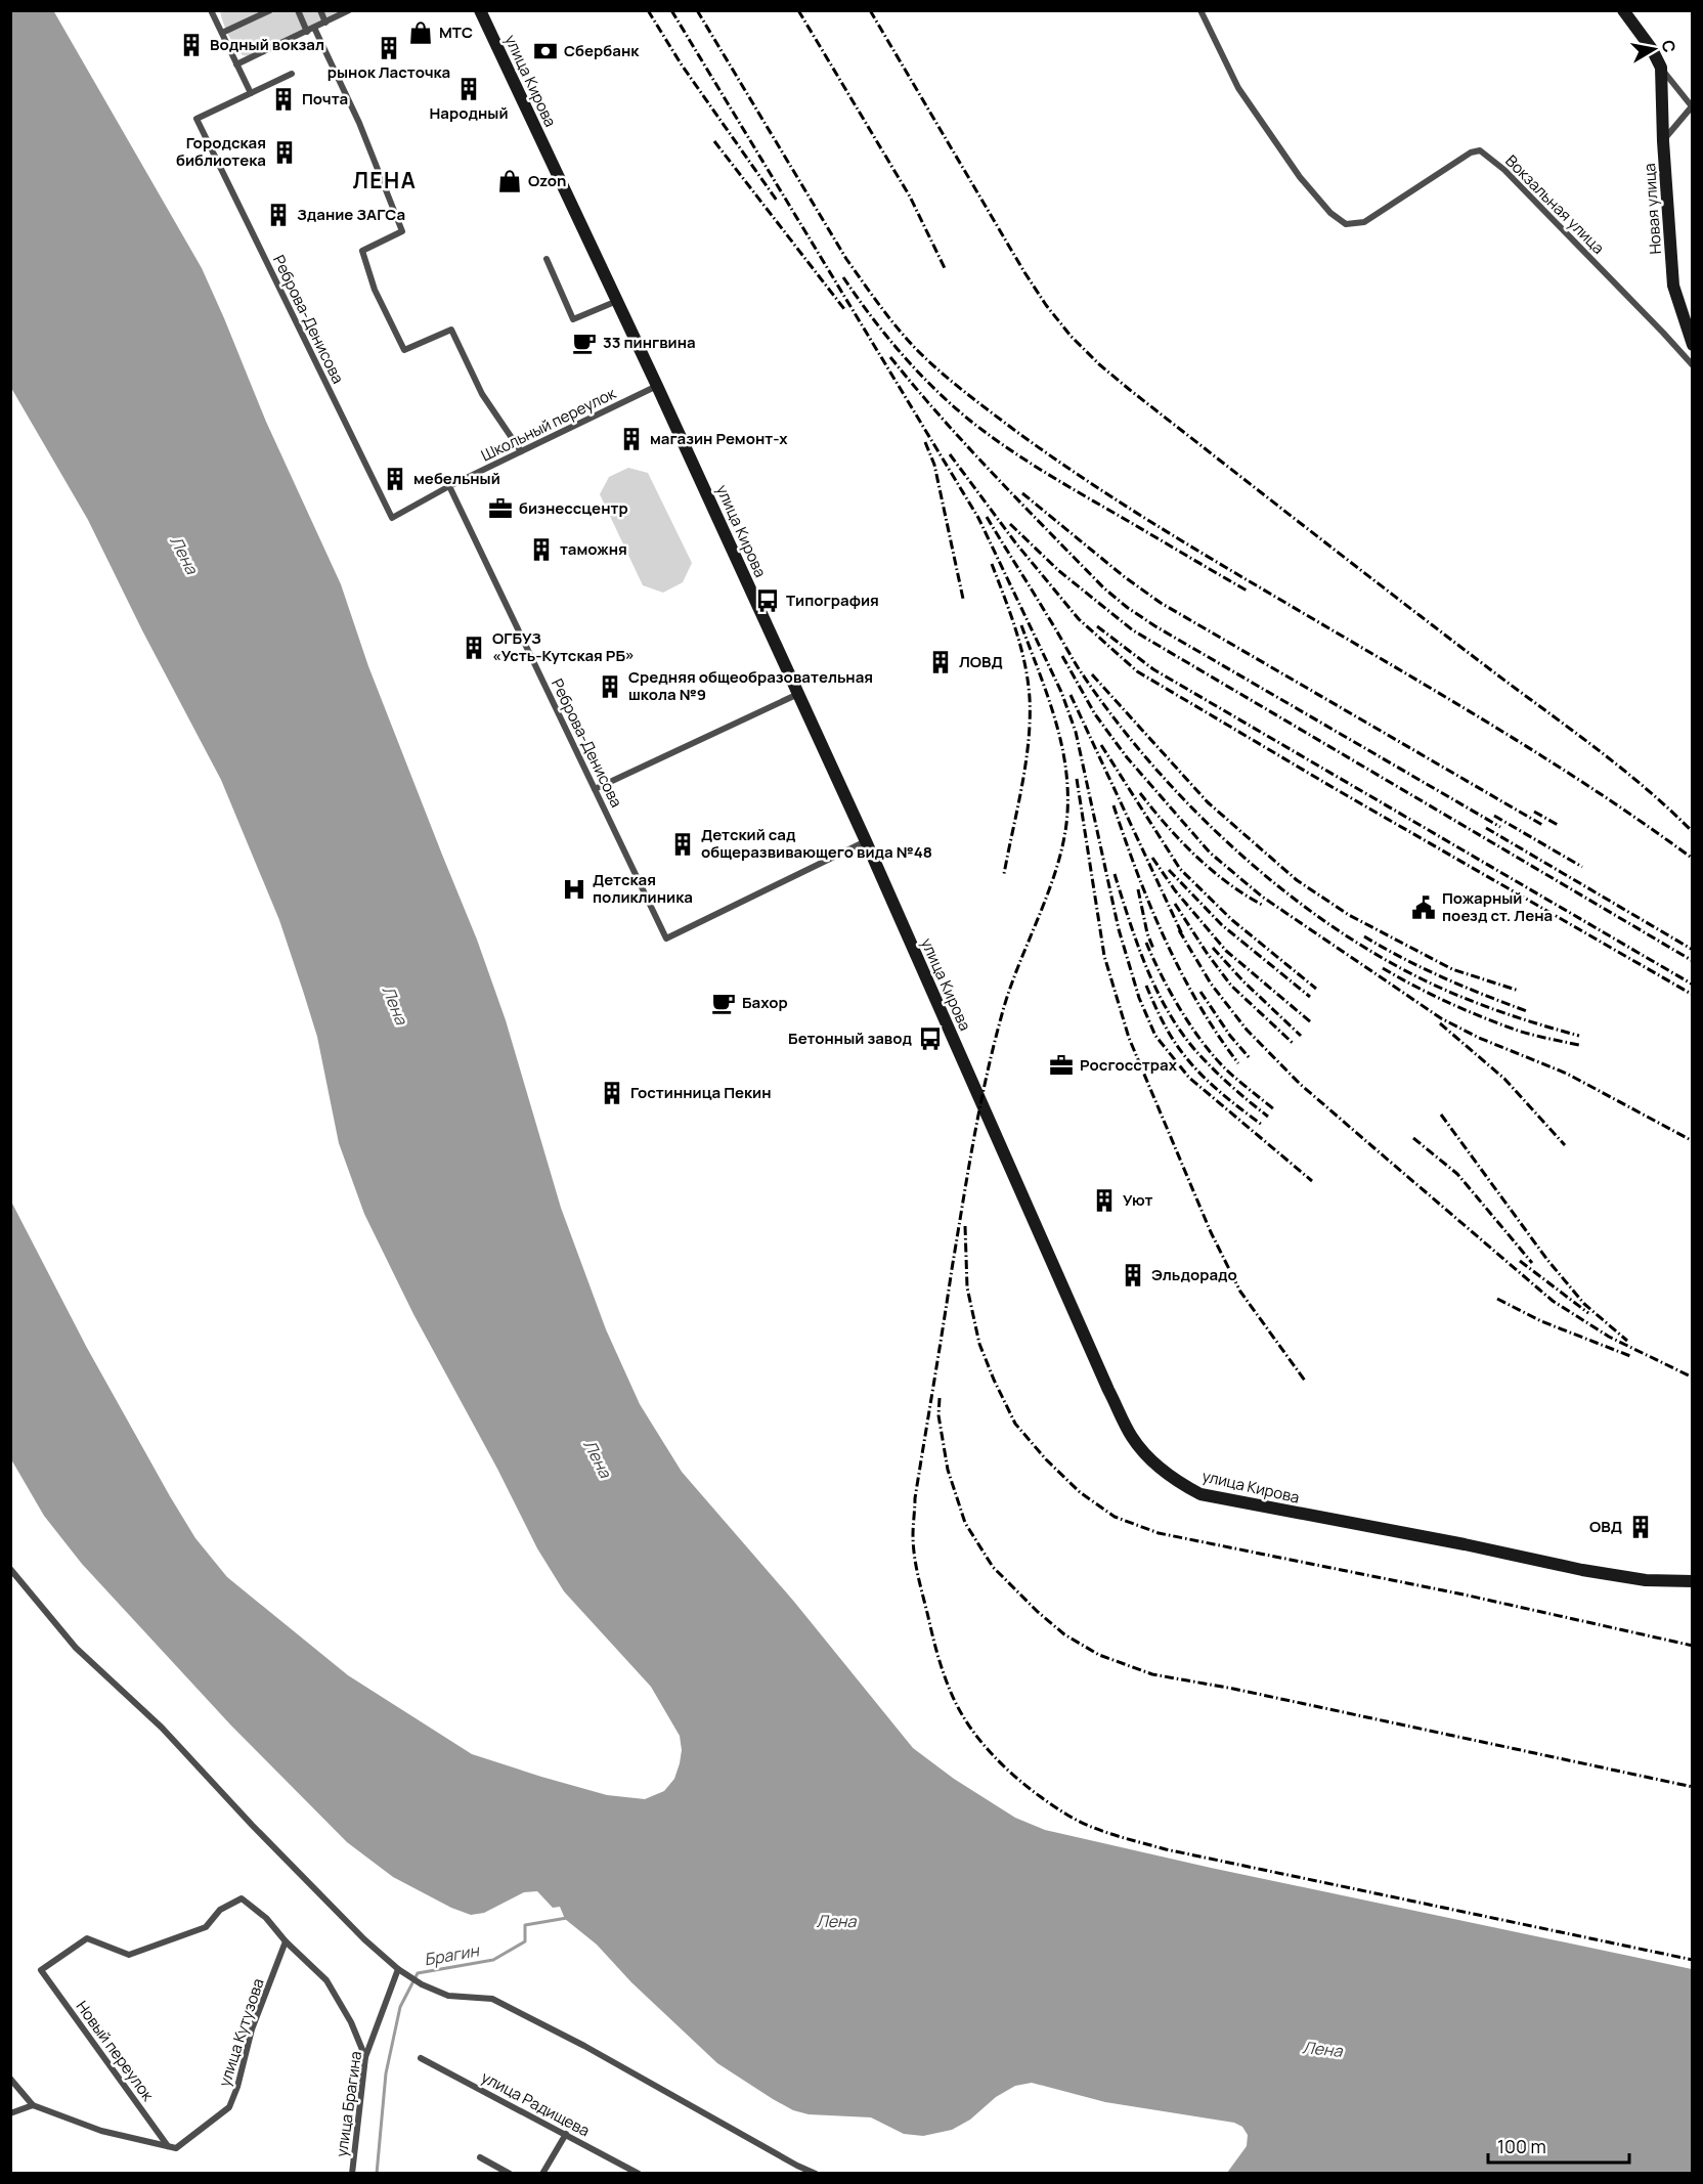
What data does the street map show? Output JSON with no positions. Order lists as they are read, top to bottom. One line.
{"streets":{"main road":["улица Кирова","Новая улица"],"street":["Вокзальная улица","Реброва-Денисова","Школьный переулок","улица Кутузова","Новый переулок","улица Брагина","улица Радищева"]},"crossings":[["улица Кирова","Реброва-Денисова"],["улица Кирова","Школьный переулок"],["Реброва-Денисова","Школьный переулок"],["улица Кутузова","Новый переулок"]],"districts":["ЛЕНА"],"water":["Лена","Брагин"],"places":{"shop":["МТС","Ozon"],"building":["Водный вокзал","рынок Ласточка","Народный","Почта","Городская библиотека","Здание ЗАГСа","магазин Ремонт-х","мебельный","таможня","ОГБУЗ «Усть-Кутская РБ»","ЛОВД","Средняя общеобразовательная школа №9","Детский сад общеразвивающего вида №48","Гостинница Пекин","Уют","Эльдорадо","ОВД"],"bank":["Сбербанк"],"cafe":["33 пингвина","Бахор"],"office":["бизнессцентр","Росгосстрах"],"bus stop":["Типография","Бетонный завод"],"hospital":["Детская поликлиника"],"public building":["Пожарный поезд ст. Лена"]},"scale_bar":"100 m","north":"right"}
